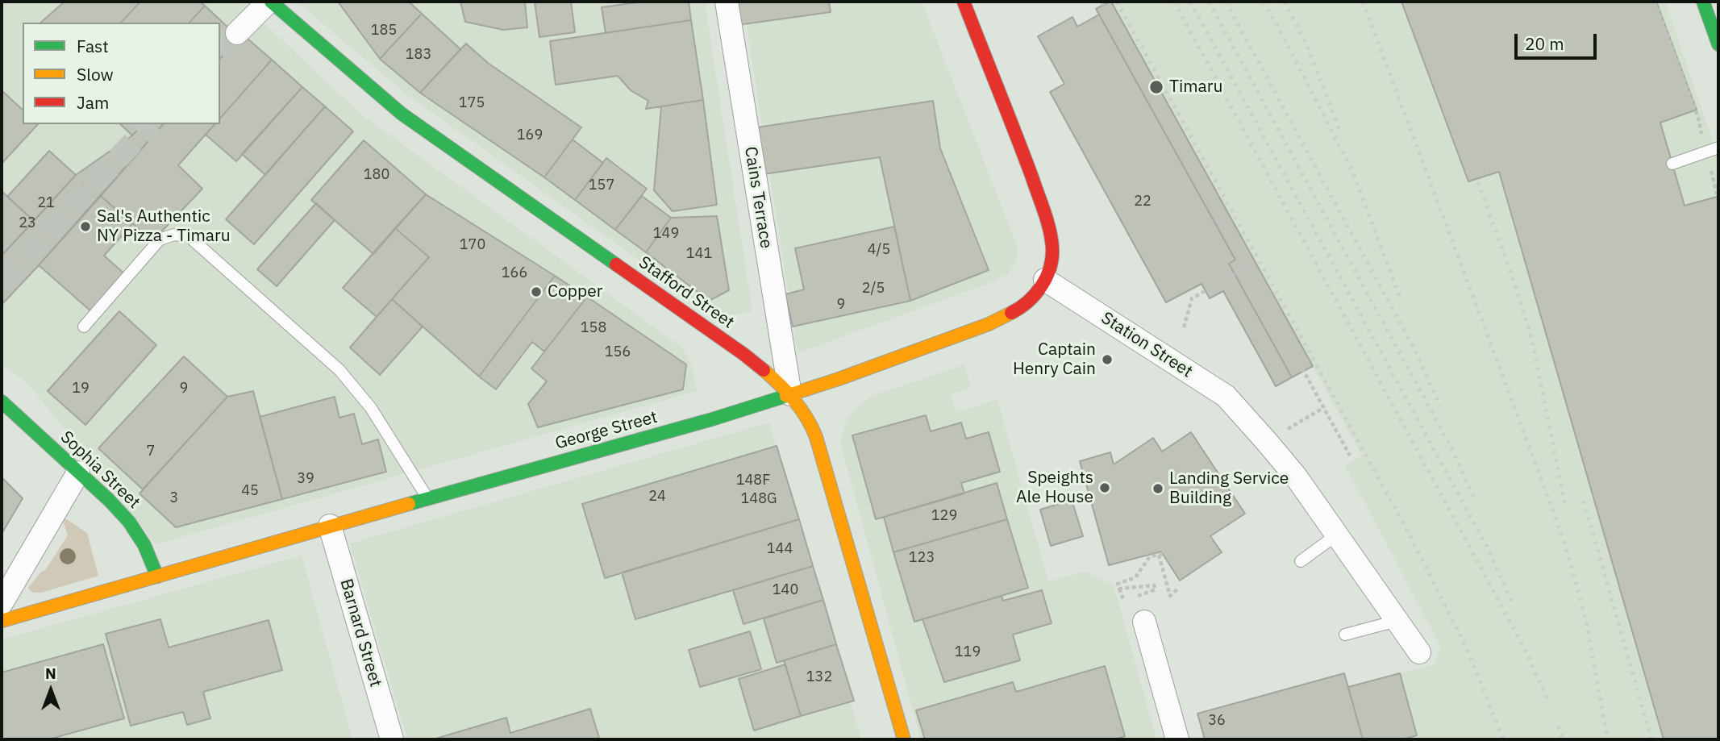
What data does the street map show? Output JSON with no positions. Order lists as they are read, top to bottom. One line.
{"streets":{"street":["Cains Terrace","Stafford Street","Station Street","George Street","Sophia Street","Barnard Street"]},"crossings":[["Cains Terrace","Stafford Street"],["Cains Terrace","George Street"],["Stafford Street","George Street"],["Station Street","George Street"],["George Street","Sophia Street"],["George Street","Barnard Street"]],"places":["Timaru","Sal's Authentic NY Pizza - Timaru","Copper","Captain Henry Cain","Speights Ale House","Landing Service Building"],"house_numbers":["185","183","175","169","180","157","22","21","23","149","170","4/5","141","166","2/5","9","158","156","19","9","7","39","148F","45","24","3","148G","129","144","123","140","119","132","36"],"legend":["Fast","Slow","Jam"],"scale_bar":"20 m","north":"top"}
